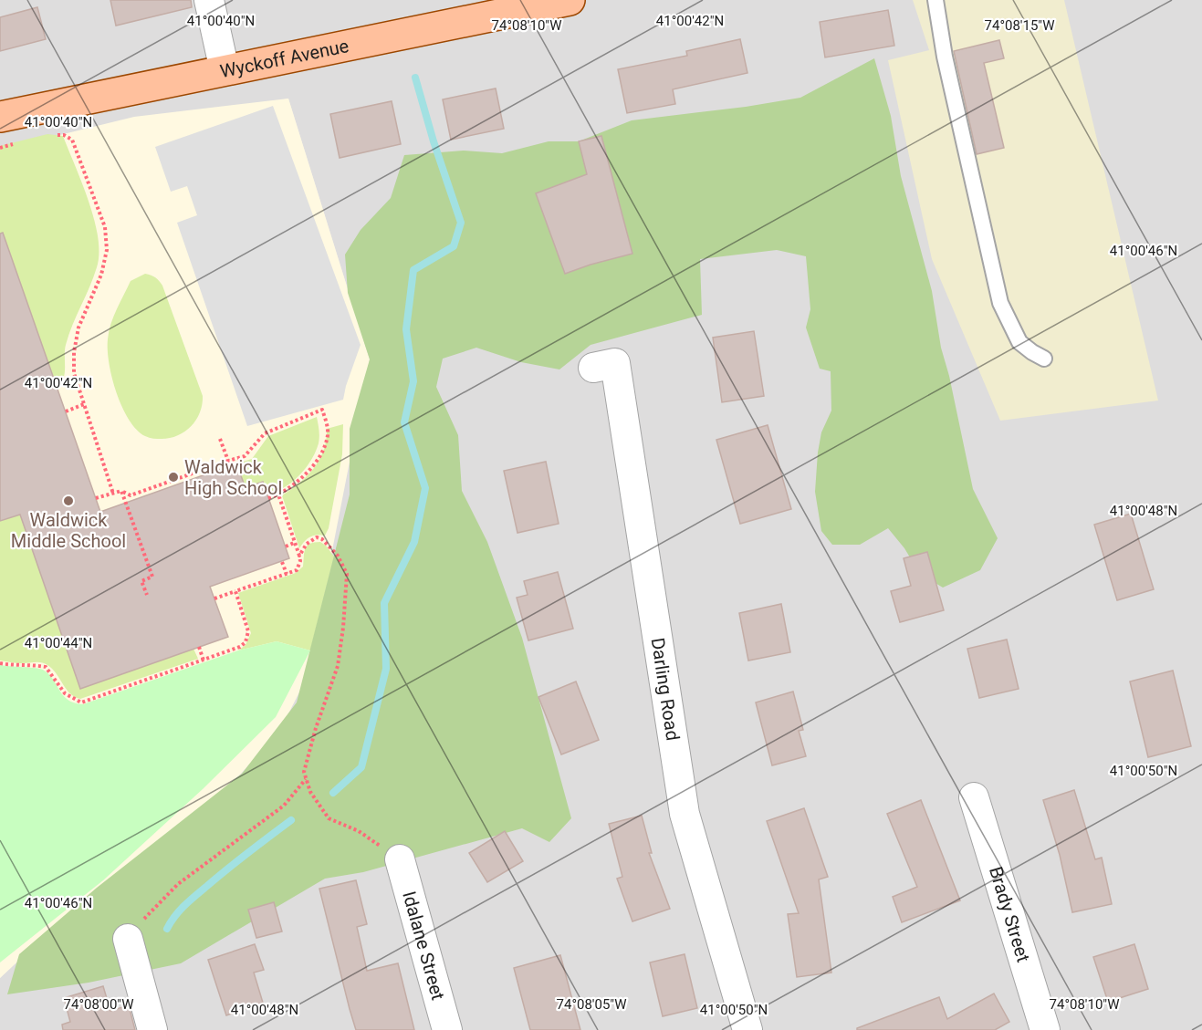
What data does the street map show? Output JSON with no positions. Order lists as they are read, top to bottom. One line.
{"streets":{"main road":["Wyckoff Avenue"],"street":["Darling Road","Brady Street","Idalane Street"]},"places":["Waldwick High School","Waldwick Middle School"],"coordinates":["41°00'40\"N","41°00'42\"N","74°08'10\"W","74°08'15\"W","41°00'46\"N","41°00'48\"N","41°00'44\"N","41°00'50\"N","74°08'00\"W","74°08'05\"W"]}
